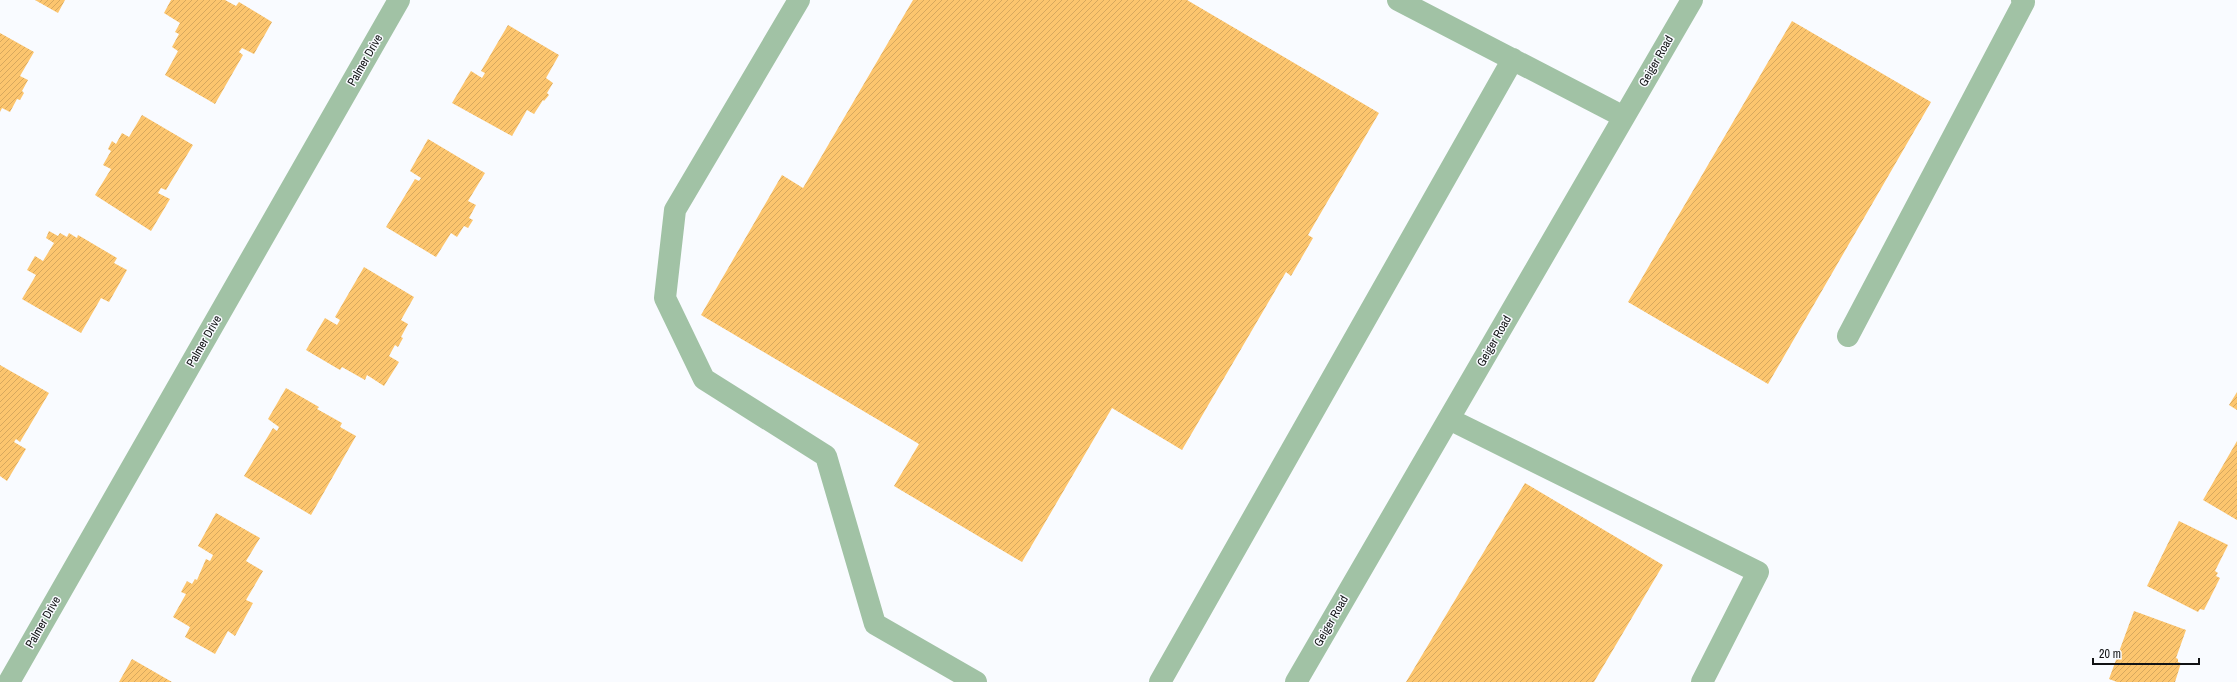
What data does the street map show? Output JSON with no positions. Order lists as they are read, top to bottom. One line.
{"streets":{"street":["Palmer Drive","Geiger Road"]},"scale_bar":"20 m"}
